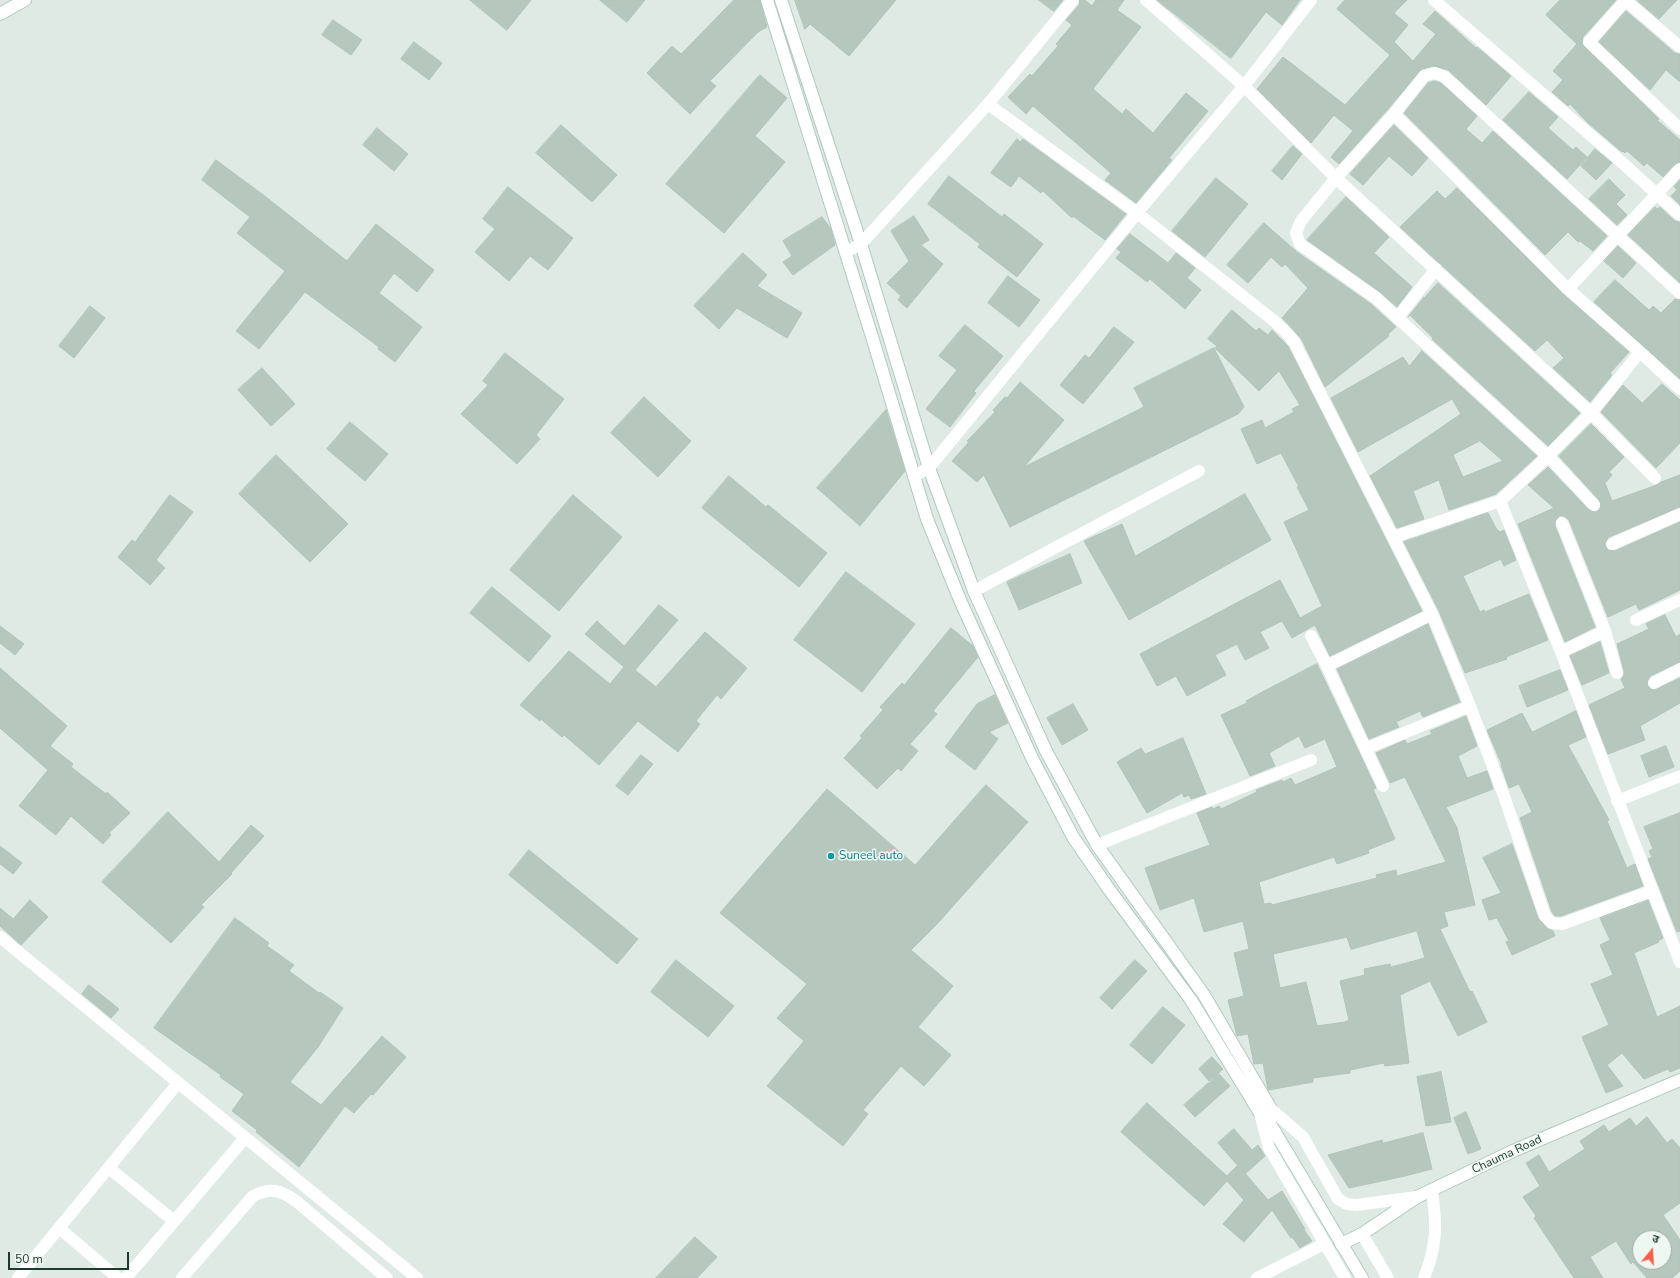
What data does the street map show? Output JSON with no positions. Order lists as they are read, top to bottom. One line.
{"streets":{"street":["Chauma Road"]},"places":["Suneel auto"],"scale_bar":"50 m","north":"top"}
